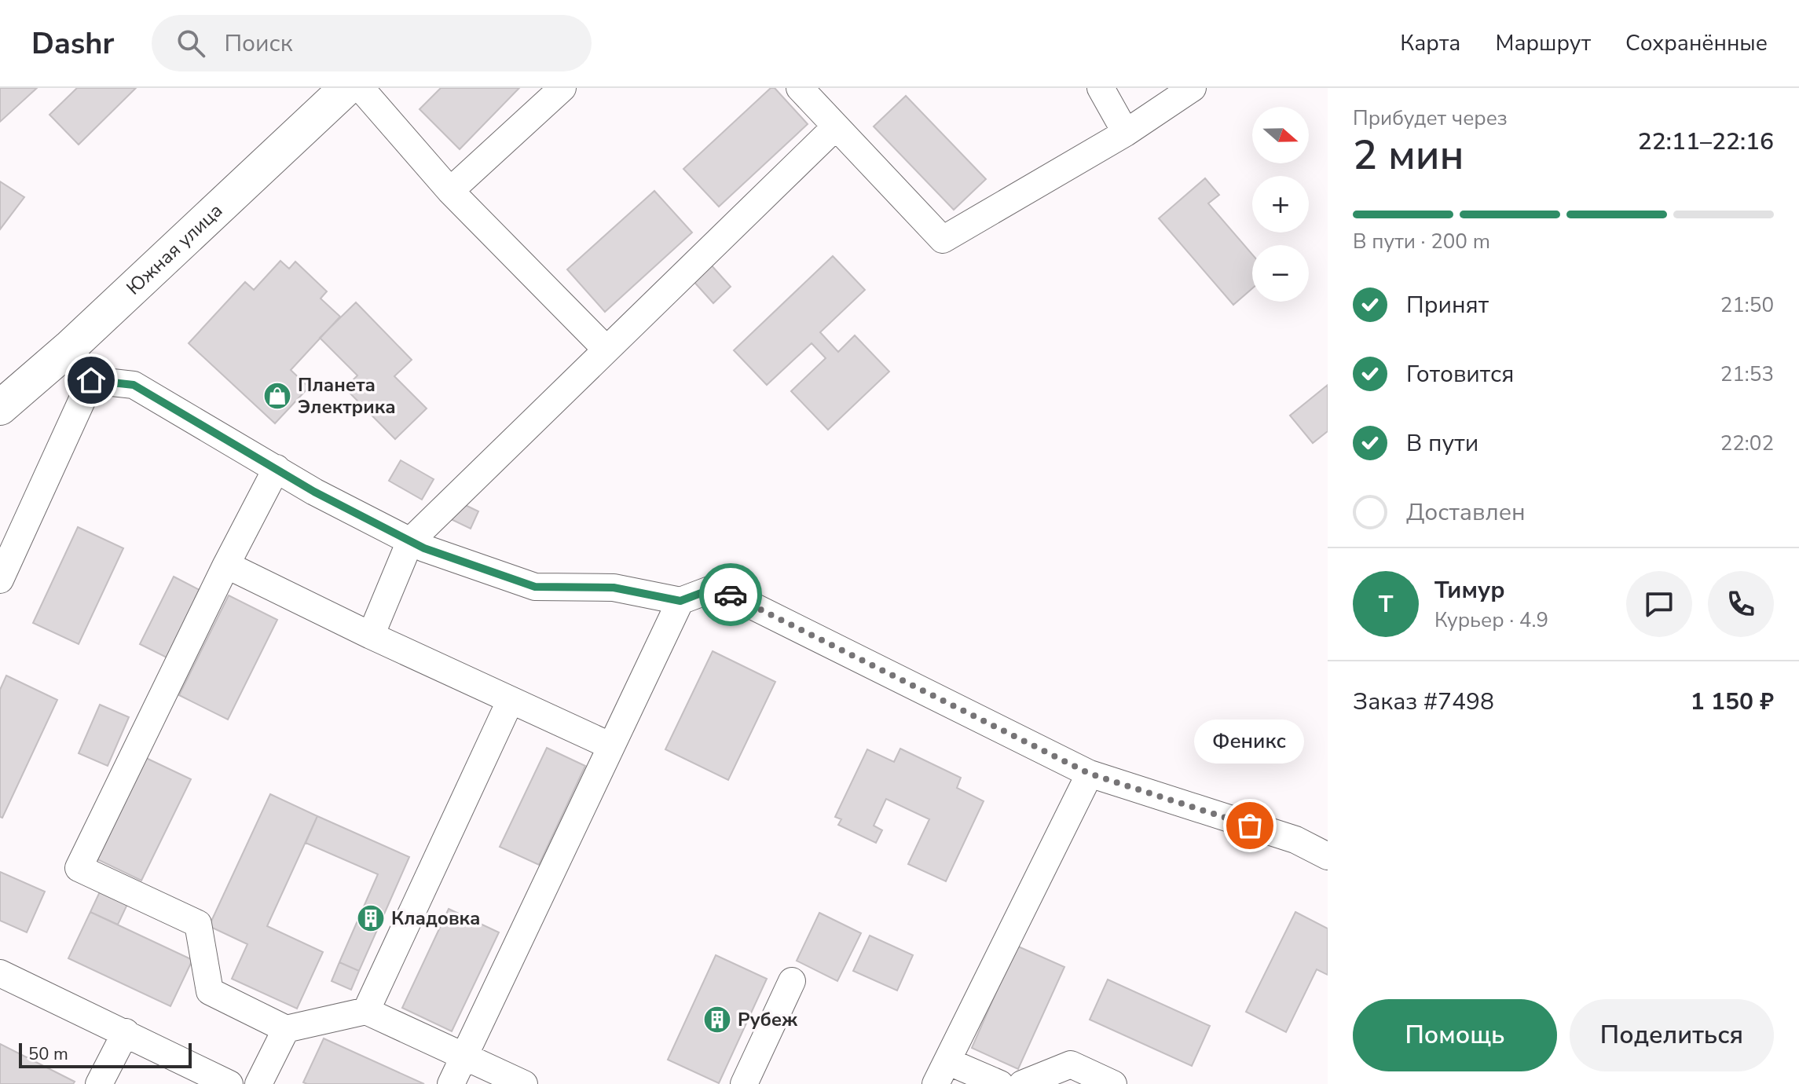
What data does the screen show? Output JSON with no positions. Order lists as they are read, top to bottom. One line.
{"streets":{"main road":["Южная улица"]},"places":{"shop":["Планета Электрика"],"other":["Феникс"],"building":["Кладовка","Рубеж"]},"scale_bar":"50 m","north":"right","page":{"header":"Dashr","search":"Поиск","nav":["Карта","Маршрут","Сохранённые"],"heading":["2 мин","Прибудет через","22:11–22:16"],"panel":["Тимур","Курьер · 4.9","Заказ #7498","1 150 ₽"],"map_buttons":["+","−"],"bar":"В пути · 200 m","list":[["Принят","21:50"],["Готовится","21:53"],["В пути","22:02"],"Доставлен"],"round":"Т","bubble":"Феникс","buttons":["Помощь","Поделиться"],"scale":"50 m"}}
